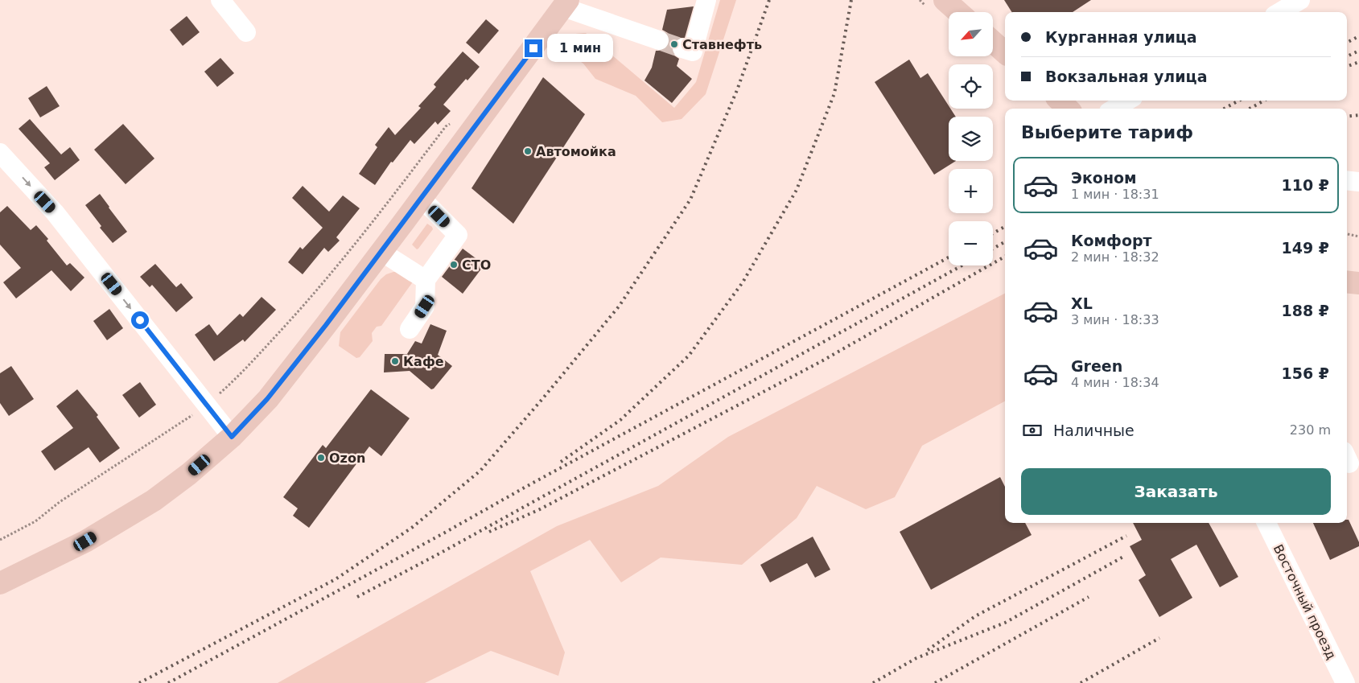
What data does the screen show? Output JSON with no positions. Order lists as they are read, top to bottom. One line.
{"streets":{"street":["Восточный проезд"]},"places":["Ставнефть","Автомойка","СТО","Кафе","Ozon"],"north":"bottom left","page":{"map_buttons":["+","−"],"banner":["Курганная улица","Вокзальная улица"],"bubble":"1 мин","heading":"Выберите тариф","list":[{"name":"Эконом","note":"1 мин · 18:31","value":"110 ₽"},{"name":"Комфорт","note":"2 мин · 18:32","value":"149 ₽"},{"name":"XL","note":"3 мин · 18:33","value":"188 ₽"},{"name":"Green","note":"4 мин · 18:34","value":"156 ₽"}],"pay":["Наличные","230 m"],"buttons":"Заказать"}}
